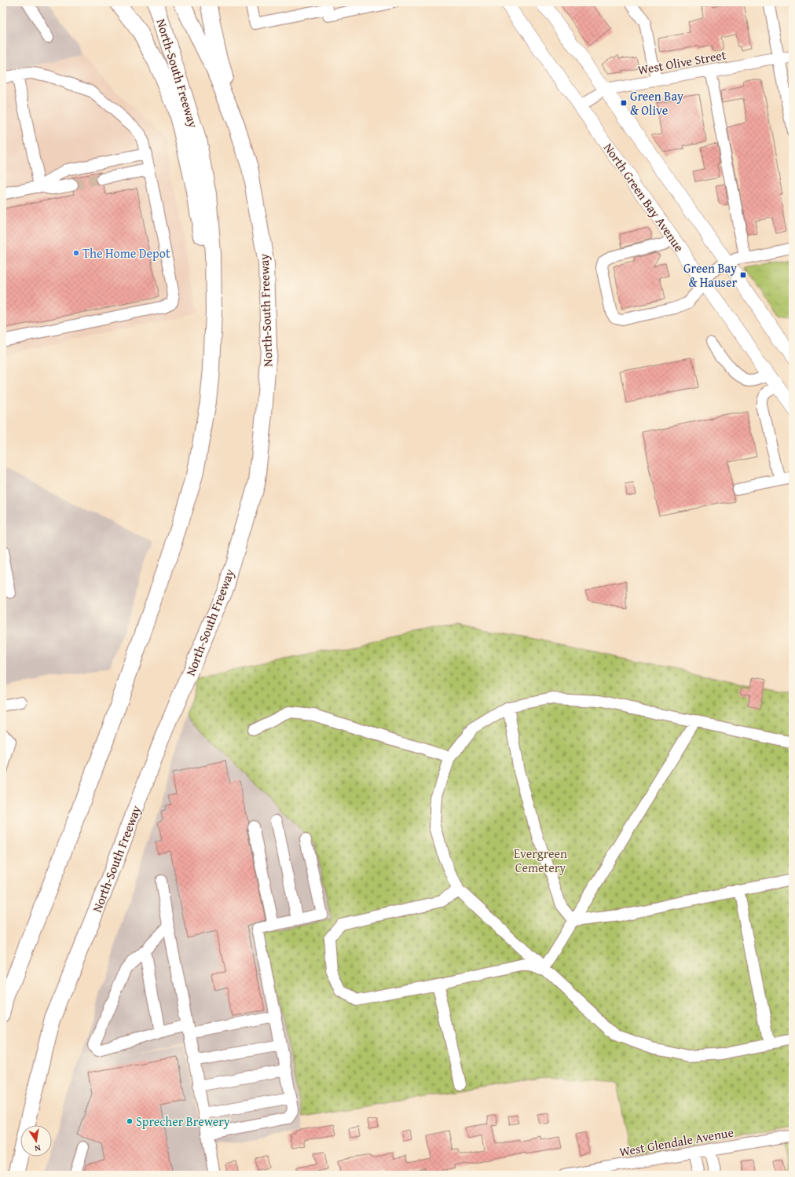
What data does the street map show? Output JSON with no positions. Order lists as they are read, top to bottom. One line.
{"streets":{"highway":["North-South Freeway"],"main road":["North Green Bay Avenue"],"street":["West Olive Street","West Glendale Avenue"]},"crossings":[["West Olive Street","North Green Bay Avenue"]],"parks":["Evergreen Cemetery"],"places":{"transit":["Green Bay & Olive","Green Bay & Hauser"],"other":["The Home Depot","Sprecher Brewery"]},"north":"bottom"}
